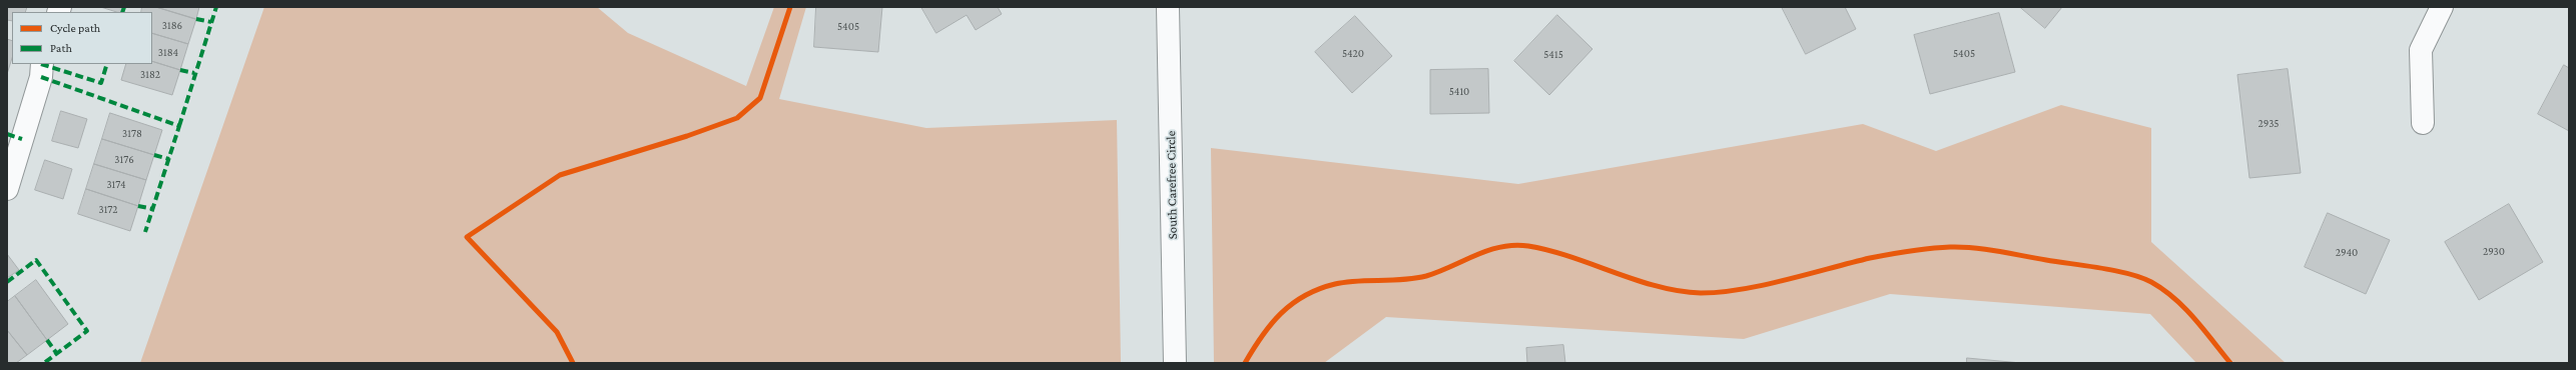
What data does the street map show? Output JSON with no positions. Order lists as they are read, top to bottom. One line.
{"streets":{"main road":["South Carefree Circle"]},"house_numbers":["3186","5405","3184","5420","5405","5415","3182","5410","2935","3178","3176","3174","3172","2930","2940"],"legend":["Cycle path","Path"]}
